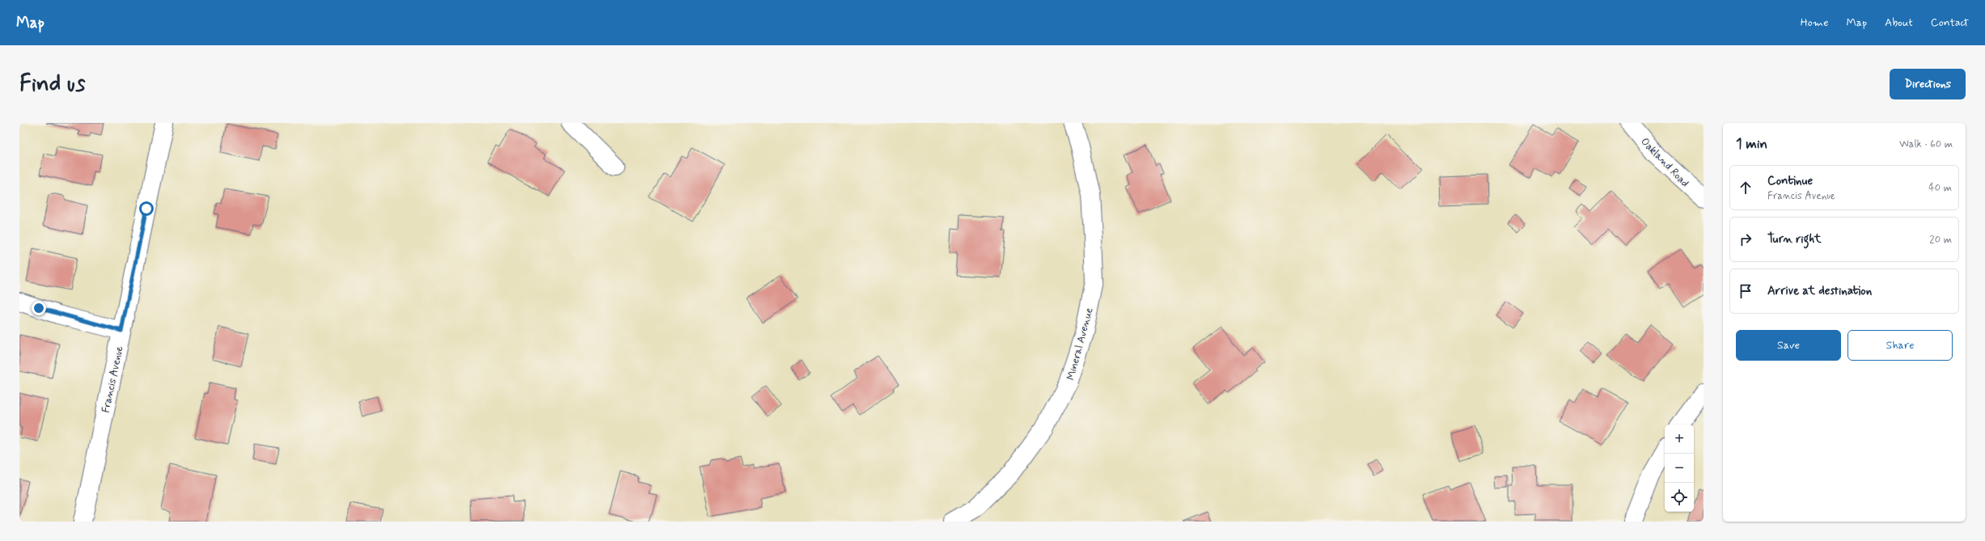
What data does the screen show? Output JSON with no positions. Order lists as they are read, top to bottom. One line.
{"streets":{"street":["Oakland Road","Mineral Avenue","Francis Avenue"]},"page":{"header":"Map","nav":["Home","Map","About","Contact"],"buttons":["Directions",["Save","Share"]],"title":"Find us","heading":["1 min","Walk · 60 m"],"list":[["Continue","Francis Avenue","40 m"],["Turn right","20 m"],"Arrive at destination"],"map_buttons":["+","−"]}}
